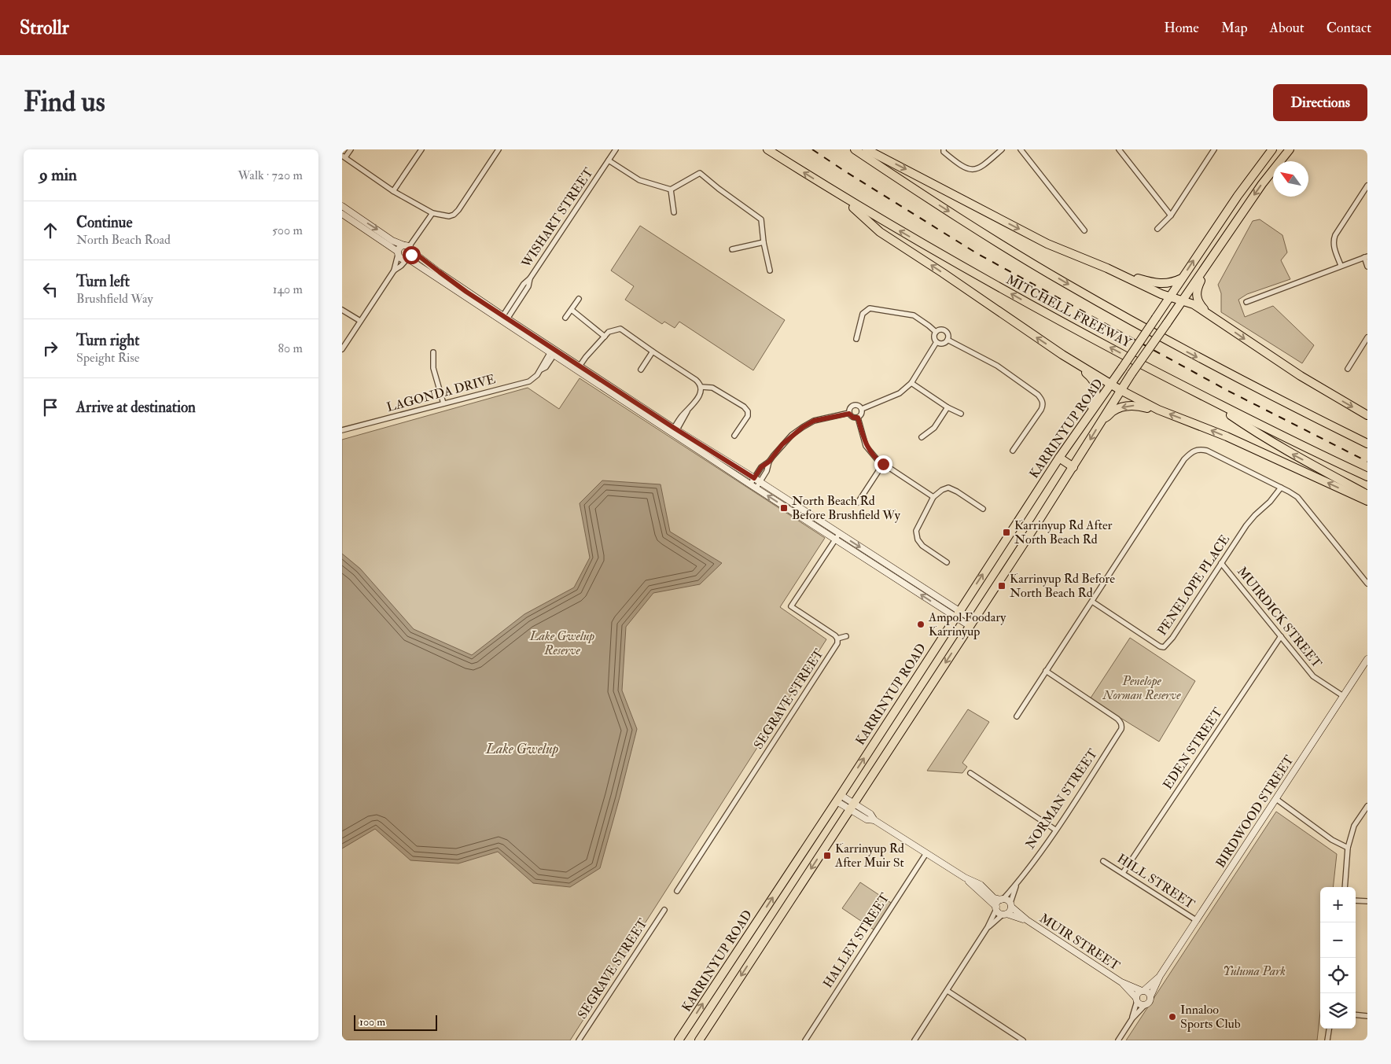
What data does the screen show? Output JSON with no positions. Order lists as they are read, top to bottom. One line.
{"streets":{"highway":["MITCHELL FREEWAY","KARRINYUP ROAD"],"main road":["BIRDWOOD STREET","MUIR STREET"],"street":["WISHART STREET","LAGONDA DRIVE","PENELOPE PLACE","MUIRDICK STREET","SEGRAVE STREET","EDEN STREET","NORMAN STREET","HILL STREET","HALLEY STREET"]},"crossings":[["PENELOPE PLACE","MUIRDICK STREET"],["MUIRDICK STREET","EDEN STREET"],["MUIRDICK STREET","BIRDWOOD STREET"],["EDEN STREET","HILL STREET"],["NORMAN STREET","MUIR STREET"],["BIRDWOOD STREET","HILL STREET"],["BIRDWOOD STREET","MUIR STREET"]],"water":["Lake Gwelup"],"parks":["Lake Gwelup Reserve","Penelope Norman Reserve","Yuluma Park"],"places":{"transit":["North Beach Rd Before Brushfield Wy","Karrinyup Rd After North Beach Rd","Karrinyup Rd Before North Beach Rd","Karrinyup Rd After Muir St"],"other":["Ampol Foodary Karrinyup","Innaloo Sports Club"]},"scale_bar":"100 m","north":"top left","page":{"header":"Strollr","nav":["Home","Map","About","Contact"],"buttons":"Directions","title":"Find us","heading":["9 min","Walk · 720 m"],"list":[["Continue","North Beach Road","500 m"],["Turn left","Brushfield Way","140 m"],["Turn right","Speight Rise","80 m"],"Arrive at destination"],"map_buttons":["+","−"],"scale":"100 m"}}
